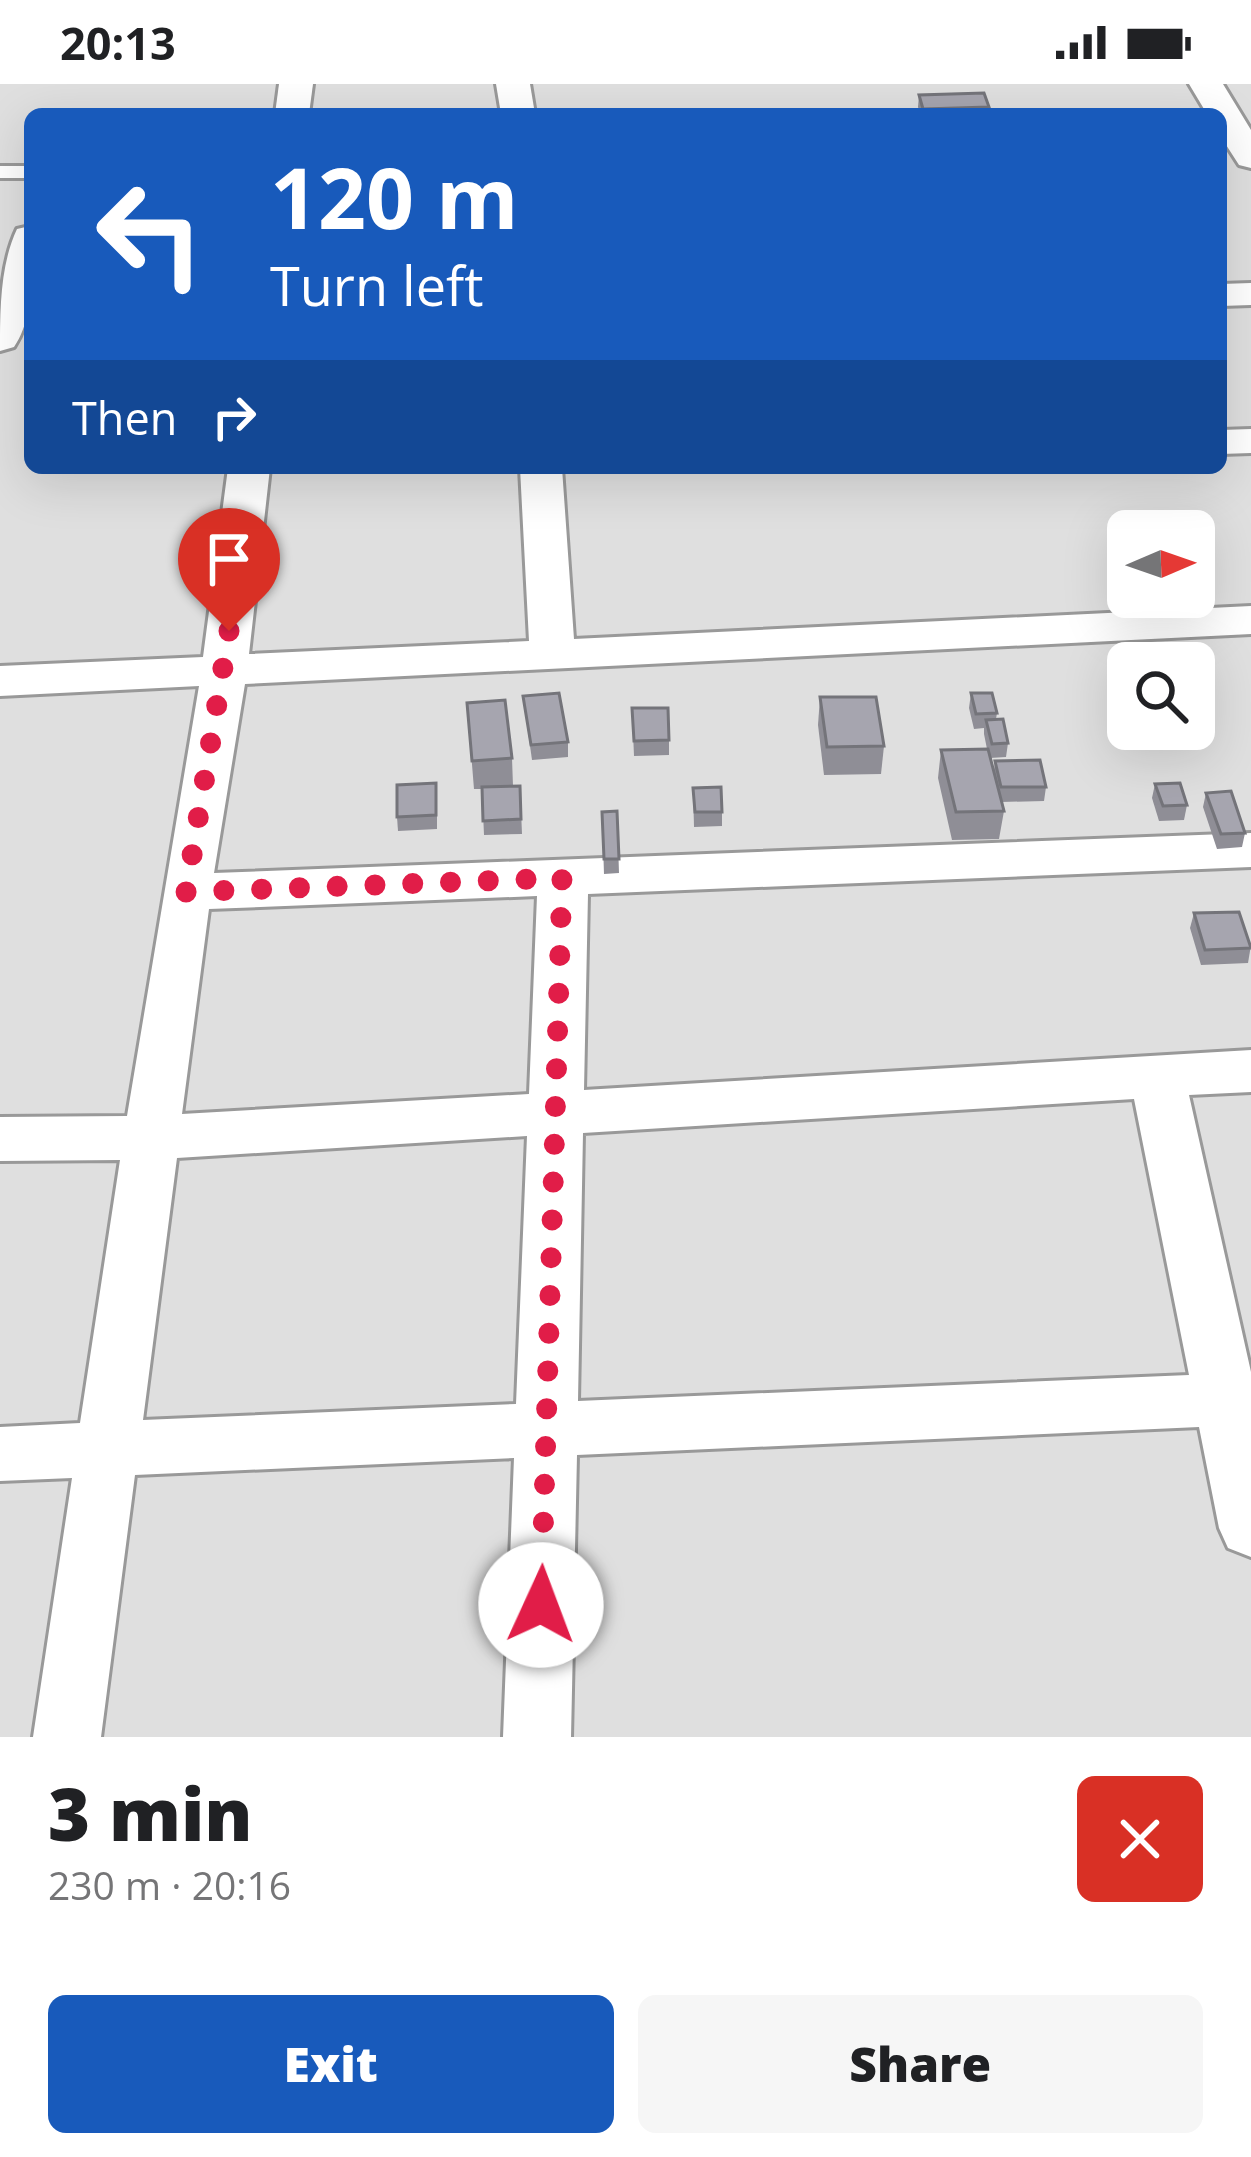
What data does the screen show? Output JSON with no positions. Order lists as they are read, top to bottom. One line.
{"north":"right","page":{"status":"20:13","turn":["120 m","Turn left"],"then":"Then","heading":["3 min","230 m · 20:16"],"buttons":["Exit","Share"]}}
